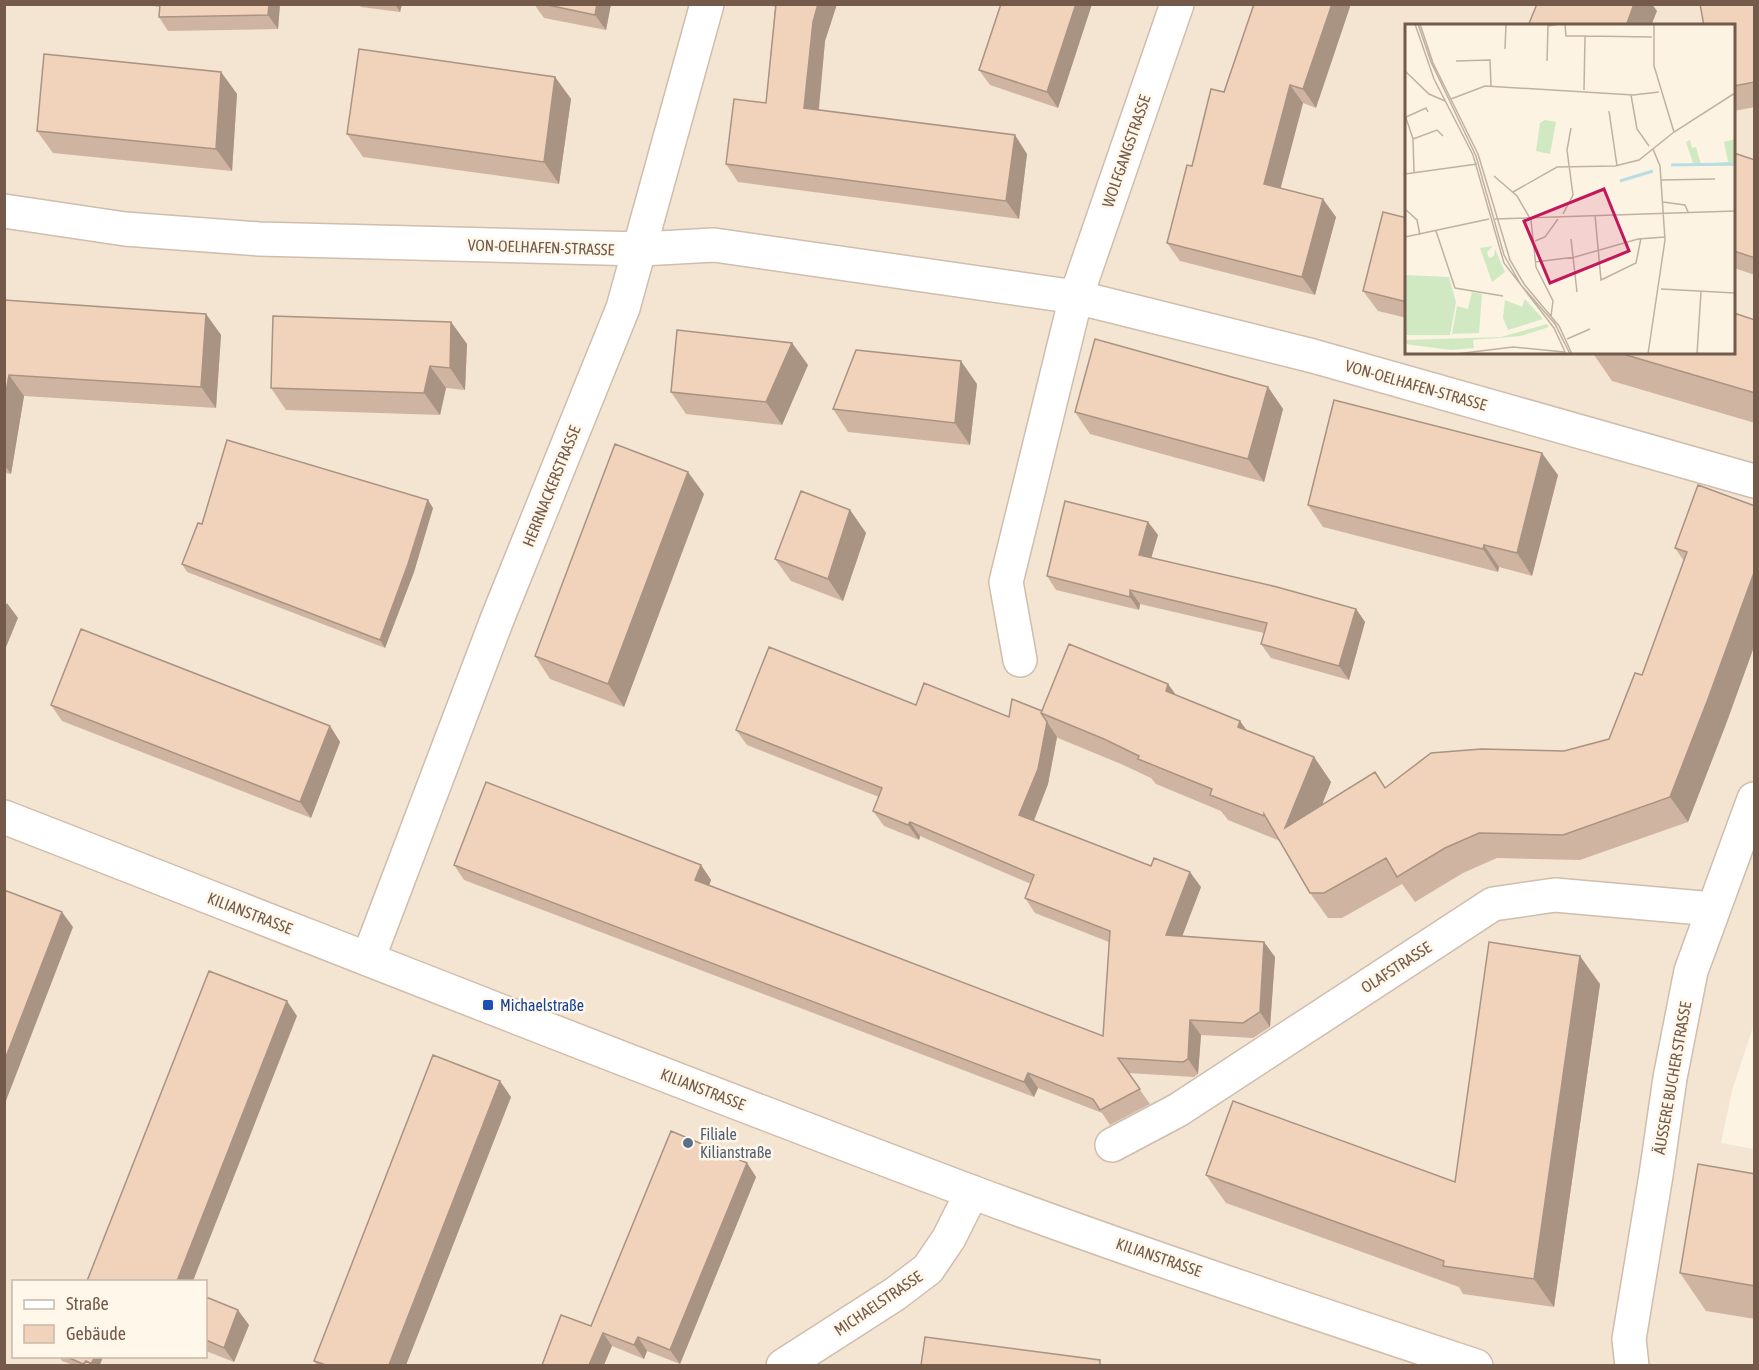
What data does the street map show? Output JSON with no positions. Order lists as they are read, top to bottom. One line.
{"streets":{"street":["WOLFGANGSTRASSE","VON-OELHAFEN-STRASSE","HERRNACKERSTRASSE","KILIANSTRASSE","OLAFSTRASSE","ÄUSSERE BUCHER STRASSE","MICHAELSTRASSE"]},"crossings":[["WOLFGANGSTRASSE","VON-OELHAFEN-STRASSE"],["VON-OELHAFEN-STRASSE","HERRNACKERSTRASSE"],["HERRNACKERSTRASSE","KILIANSTRASSE"],["KILIANSTRASSE","MICHAELSTRASSE"],["OLAFSTRASSE","ÄUSSERE BUCHER STRASSE"]],"places":{"transit":["Michaelstraße"],"other":["Filiale Kilianstraße"]},"legend":["Straße","Gebäude"]}
